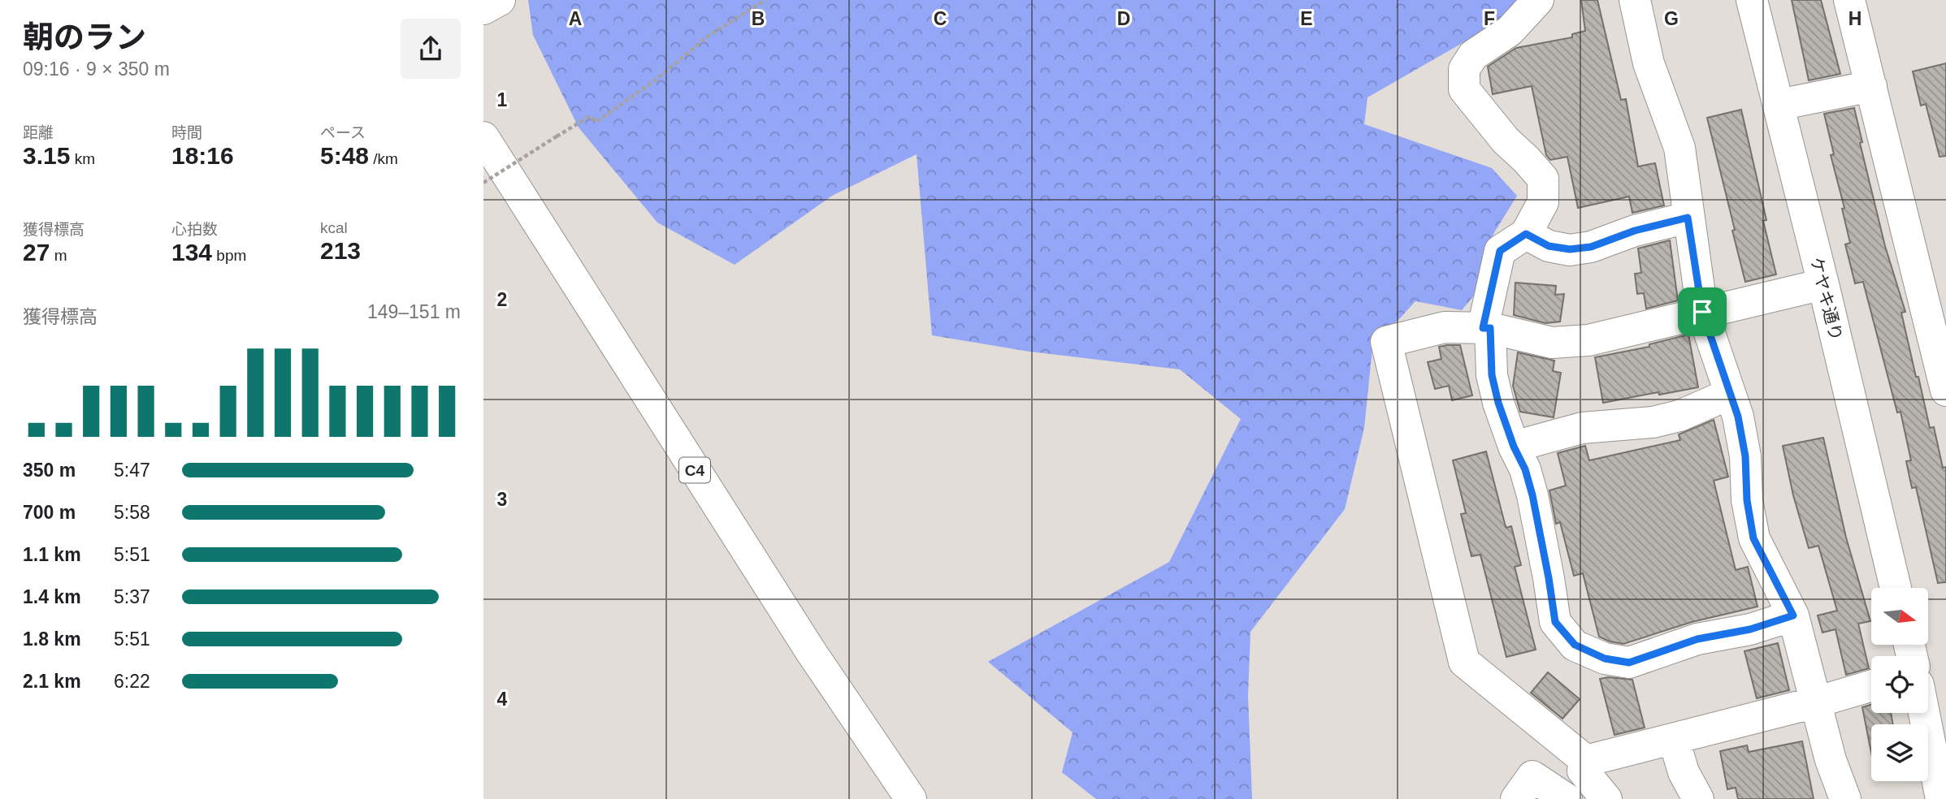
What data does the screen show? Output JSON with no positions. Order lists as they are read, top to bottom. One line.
{"streets":{"main road":["ケヤキ通り","C4"]},"north":"right","page":{"heading":["朝のラン","09:16 · 9 × 350 m"],"stats":[["距離","3.15 km"],["時間","18:16"],["ペース","5:48 /km"],["獲得標高","27 m"],["心拍数","134 bpm"],["kcal","213"]],"chart":["獲得標高","149–151 m"],"list":[{"name":"350 m","note":"5:47"},{"name":"700 m","note":"5:58"},{"name":"1.1 km","note":"5:51"},{"name":"1.4 km","note":"5:37"},{"name":"1.8 km","note":"5:51"},{"name":"2.1 km","note":"6:22"}]},"grid":{"columns":["A","B","C","D","E","F","G","H"],"rows":["1","2","3","4"]}}
